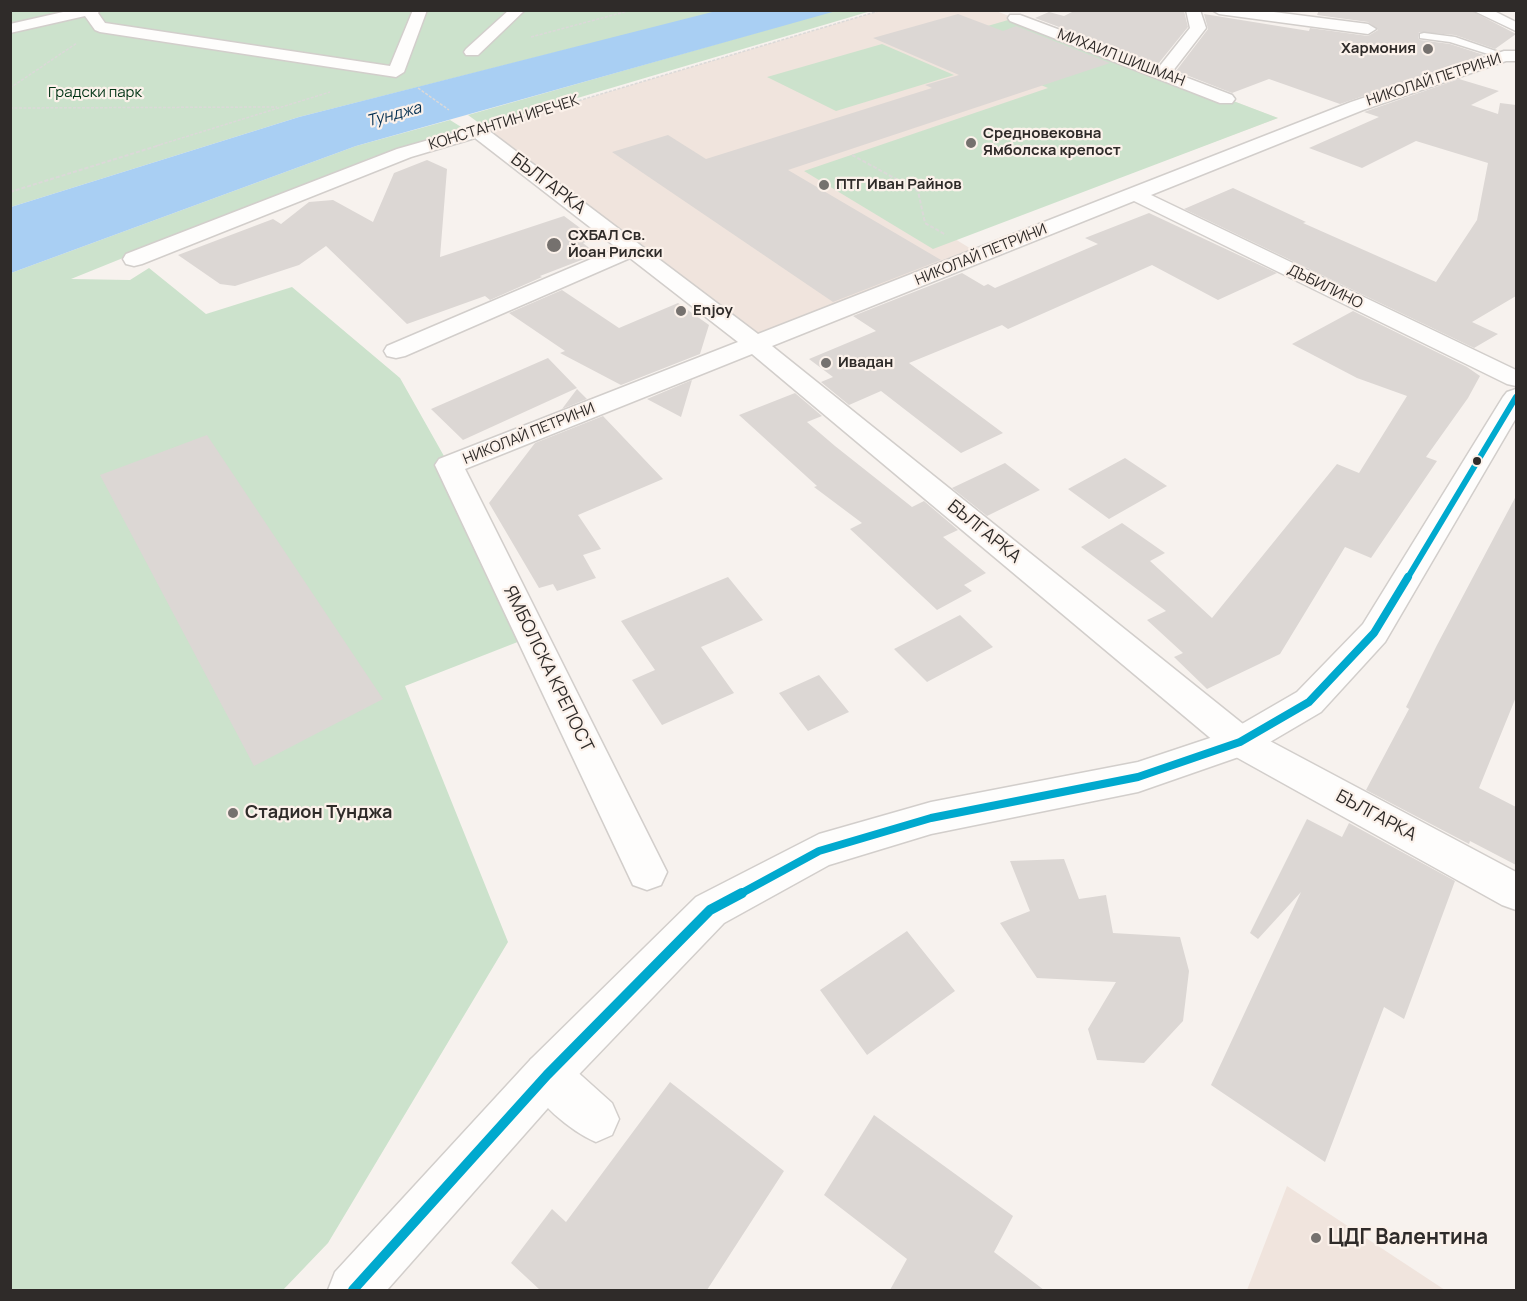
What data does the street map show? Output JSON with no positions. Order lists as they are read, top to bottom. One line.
{"streets":{"street":["МИХАИЛ ШИШМАН","НИКОЛАЙ ПЕТРИНИ","КОНСТАНТИН ИРЕЧЕК","БЪЛГАРКА","ДЪБИЛИНО","ЯМБОЛСКА КРЕПОСТ"]},"crossings":[["НИКОЛАЙ ПЕТРИНИ","БЪЛГАРКА"],["НИКОЛАЙ ПЕТРИНИ","ДЪБИЛИНО"],["НИКОЛАЙ ПЕТРИНИ","ЯМБОЛСКА КРЕПОСТ"],["КОНСТАНТИН ИРЕЧЕК","БЪЛГАРКА"]],"water":["Тунджа"],"parks":["Градски парк"],"places":["Хармония","Средновековна Ямболска крепост","ПТГ Иван Райнов","СХБАЛ Св. Йоан Рилски","Enjoy","Ивадан","Стадион Тунджа","ЦДГ Валентина"]}
